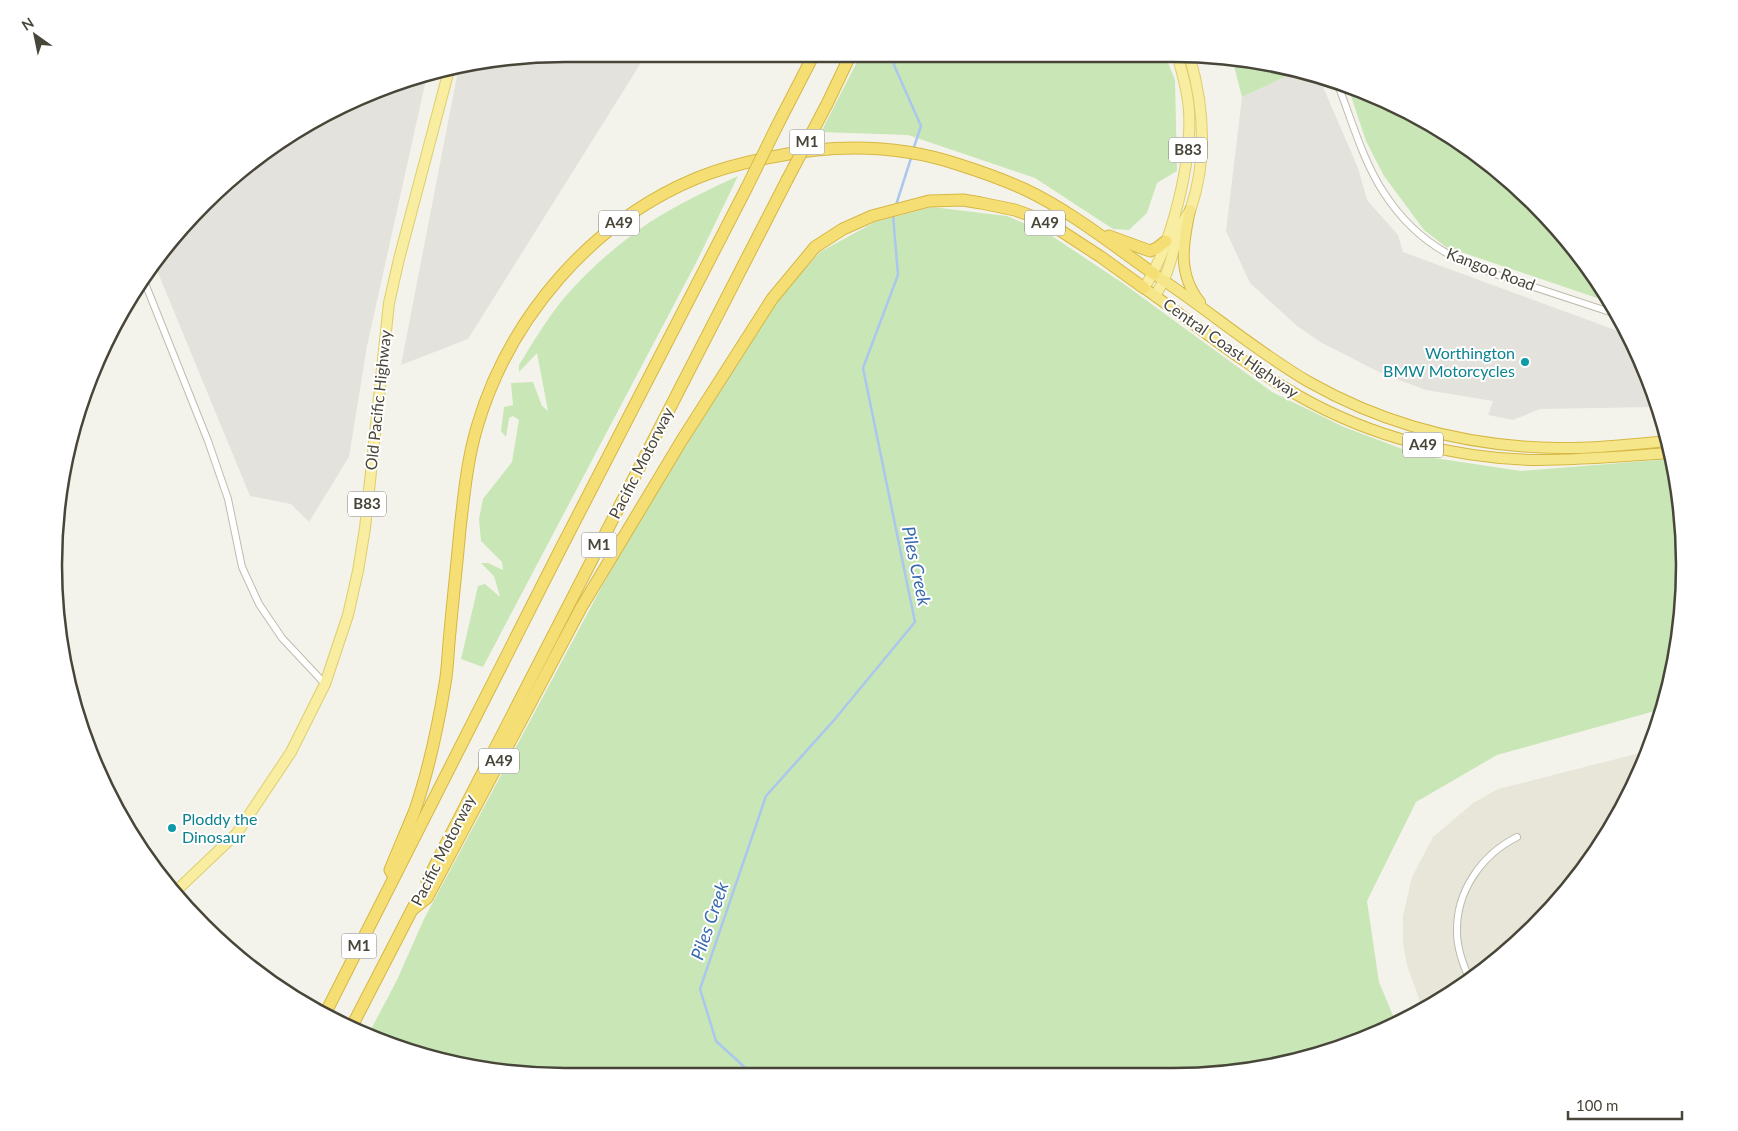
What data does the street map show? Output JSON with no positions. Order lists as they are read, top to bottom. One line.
{"streets":{"highway":["M1","A49","Central Coast Highway","Pacific Motorway"],"main road":["B83","Old Pacific Highway"],"street":["Kangoo Road"]},"crossings":[["B83","A49"],["B83","Central Coast Highway"],["A49","Central Coast Highway"],["A49","Pacific Motorway"]],"water":["Piles Creek"],"places":["Worthington BMW Motorcycles","Ploddy the Dinosaur"],"scale_bar":"100 m","north":"top left"}
